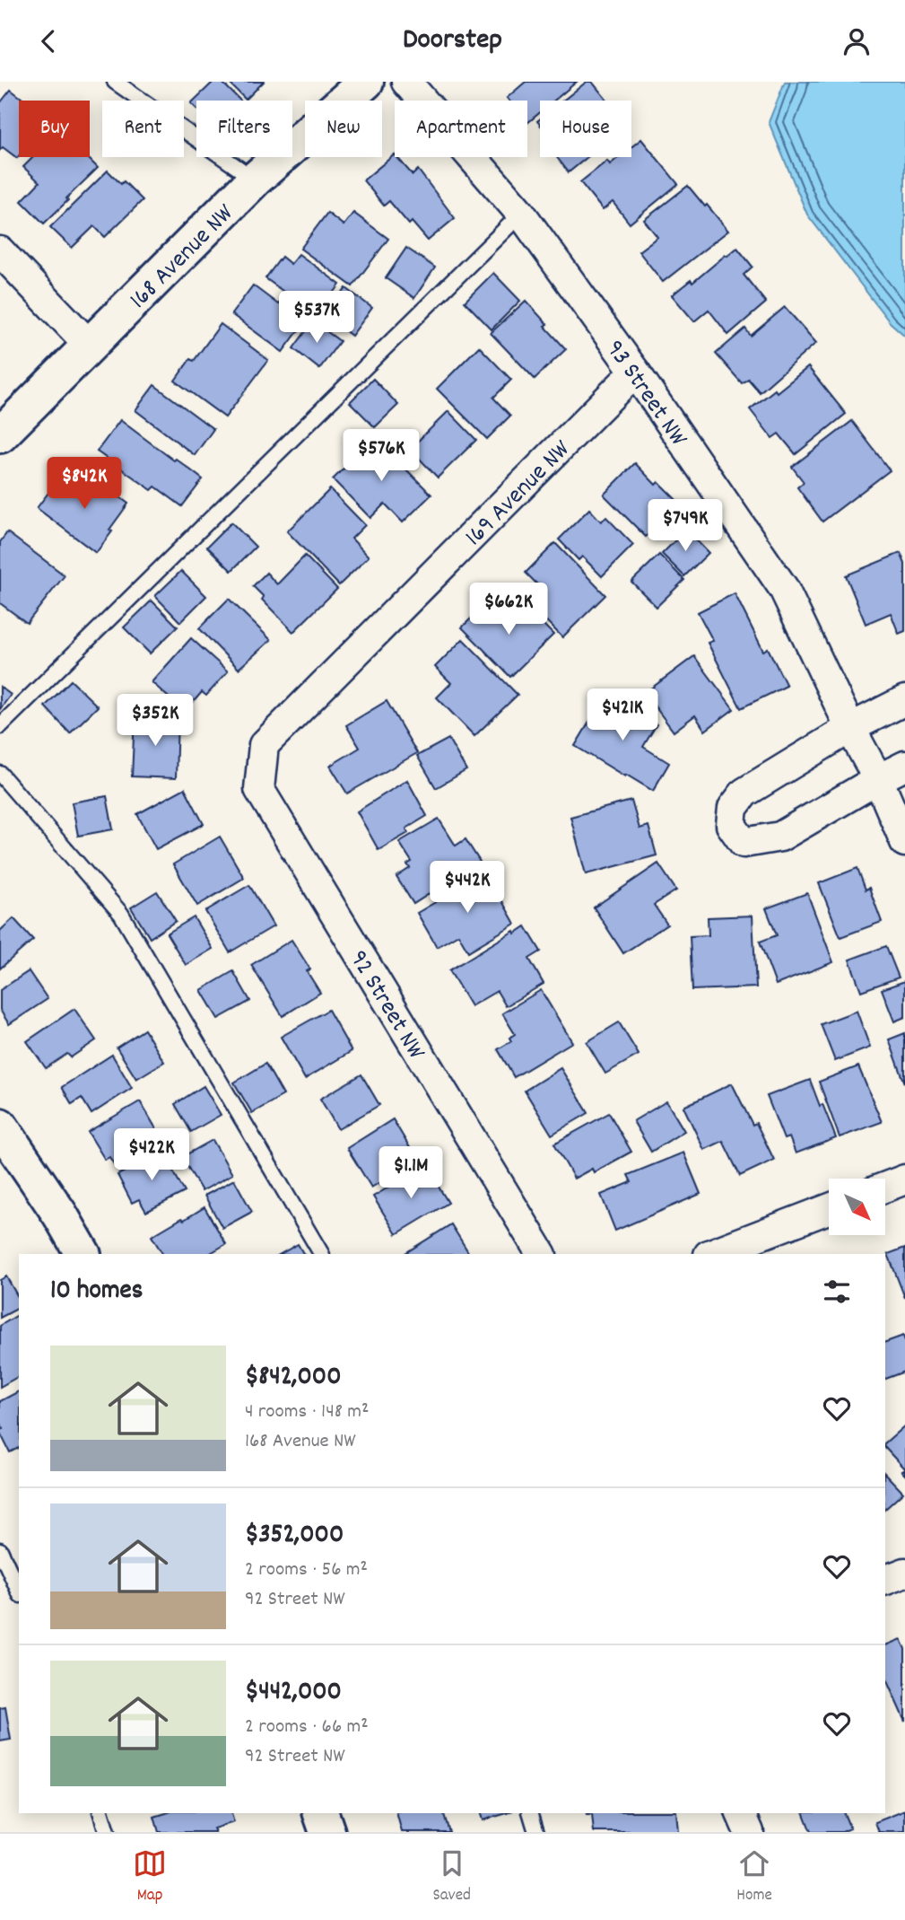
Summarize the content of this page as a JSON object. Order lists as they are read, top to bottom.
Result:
{
  "streets": {
    "street": [
      "168 Avenue NW",
      "93 Street NW",
      "169 Avenue NW",
      "92 Street NW"
    ]
  },
  "crossings": [
    ["93 Street NW", "169 Avenue NW"],
    ["169 Avenue NW", "92 Street NW"]
  ],
  "north": "bottom right",
  "page": {
    "header": "Doorstep",
    "chip": [
      "Buy",
      "Rent",
      "Filters",
      "New",
      "Apartment",
      "House"
    ],
    "price": [
      "$537K",
      "$576K",
      "$842K",
      "$749K",
      "$662K",
      "$421K",
      "$352K",
      "$442K",
      "$422K",
      "$1.1M"
    ],
    "heading": "10 homes",
    "list": [
      {
        "name": "$842,000",
        "note": "4 rooms · 148 m² · 168 Avenue NW"
      },
      {
        "name": "$352,000",
        "note": "2 rooms · 56 m² · 92 Street NW"
      },
      {
        "name": "$442,000",
        "note": "2 rooms · 66 m² · 92 Street NW"
      }
    ],
    "tabs": ["Map", "Saved", "Home"]
  }
}
